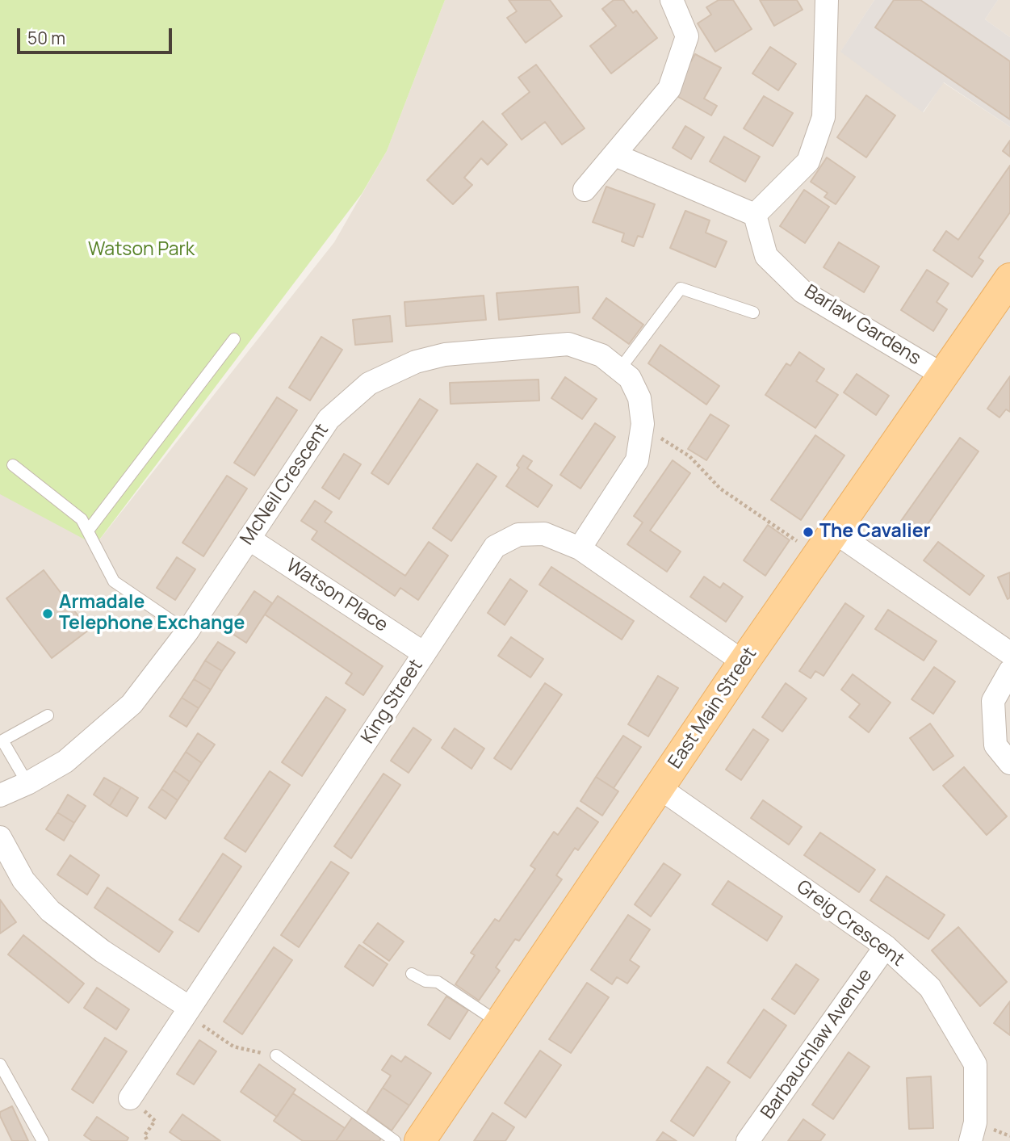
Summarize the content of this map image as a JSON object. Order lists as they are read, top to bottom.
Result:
{
  "streets": {
    "main road": ["East Main Street"],
    "street": [
      "Barlaw Gardens",
      "McNeil Crescent",
      "Watson Place",
      "King Street",
      "Greig Crescent",
      "Barbauchlaw Avenue"
    ]
  },
  "crossings": [
    ["Barlaw Gardens", "East Main Street"],
    ["McNeil Crescent", "Watson Place"],
    ["McNeil Crescent", "King Street"],
    ["Watson Place", "King Street"],
    ["King Street", "East Main Street"],
    ["East Main Street", "Greig Crescent"],
    ["Greig Crescent", "Barbauchlaw Avenue"]
  ],
  "parks": ["Watson Park"],
  "places": ["The Cavalier", "Armadale Telephone Exchange"],
  "scale_bar": "50 m"
}
